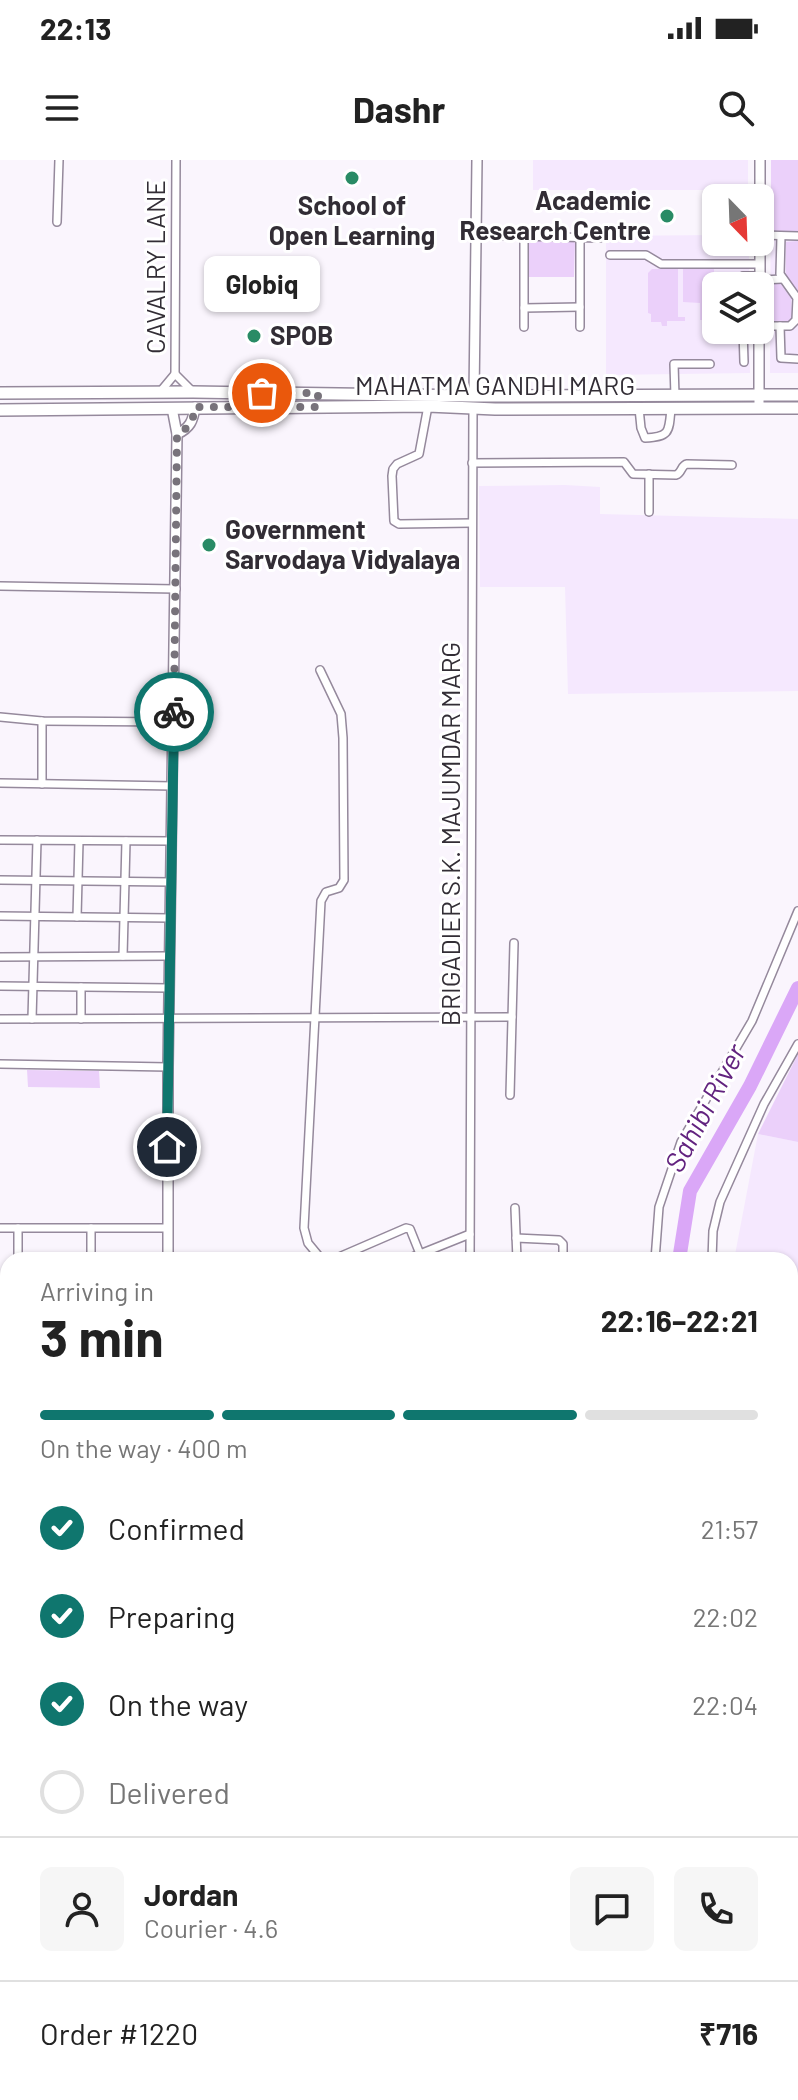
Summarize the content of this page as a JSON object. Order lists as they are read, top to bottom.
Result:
{
  "streets": {
    "main road": ["MAHATMA GANDHI MARG"],
    "street": ["CAVALRY LANE", "BRIGADIER S.K. MAJUMDAR MARG"]
  },
  "crossings": [
    ["CAVALRY LANE", "MAHATMA GANDHI MARG"],
    ["MAHATMA GANDHI MARG", "BRIGADIER S.K. MAJUMDAR MARG"]
  ],
  "water": ["Sahibi River"],
  "places": [
    "School of Open Learning",
    "Academic Research Centre",
    "SPOB",
    "Globiq",
    "Government Sarvodaya Vidyalaya"
  ],
  "north": "bottom right",
  "page": {
    "status": "22:13",
    "header": "Dashr",
    "bubble": "Globiq",
    "heading": ["3 min", "Arriving in", "22:16–22:21"],
    "panel": [
      "Jordan",
      "Courier · 4.6",
      "Order #1220",
      "₹716"
    ],
    "bar": "On the way · 400 m",
    "list": [
      ["Confirmed", "21:57"],
      ["Preparing", "22:02"],
      ["On the way", "22:04"],
      "Delivered"
    ]
  }
}
